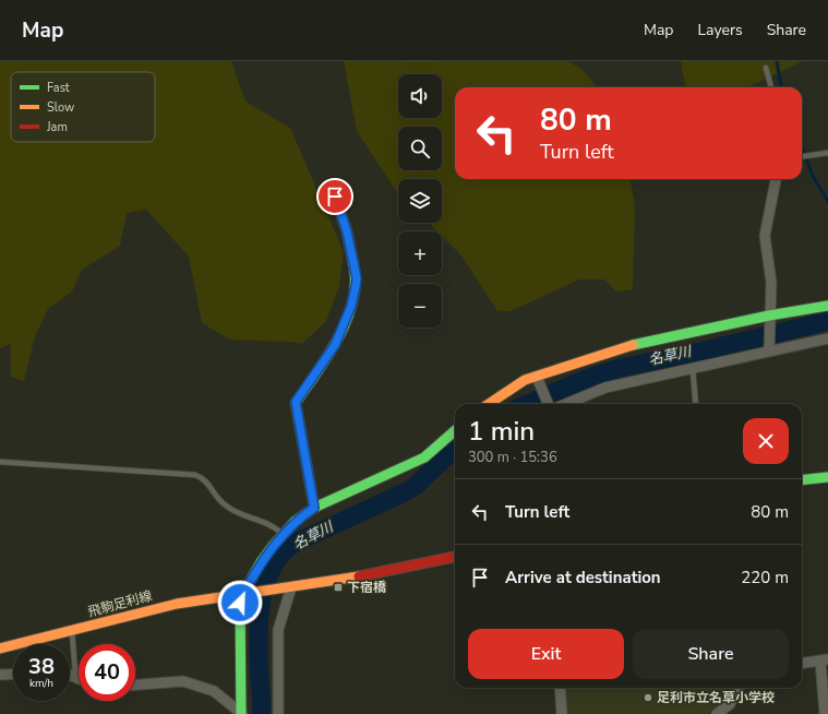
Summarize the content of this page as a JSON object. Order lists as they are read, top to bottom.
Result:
{
  "streets": {
    "street": ["飛駒足利線"]
  },
  "water": ["名草川"],
  "places": {
    "transit": ["下宿橋"],
    "other": ["足利市立名草小学校"]
  },
  "legend": ["Fast", "Slow", "Jam"],
  "page": {
    "header": "Map",
    "nav": ["Map", "Layers", "Share"],
    "map_buttons": ["+", "−"],
    "turn": ["80 m", "Turn left"],
    "heading": ["1 min", "300 m · 15:36"],
    "list": [
      {
        "name": "Turn left",
        "value": "80 m"
      },
      {
        "name": "Arrive at destination",
        "value": "220 m"
      }
    ],
    "buttons": ["Exit", "Share"],
    "speed": "38 km/h",
    "limit": "40"
  }
}
